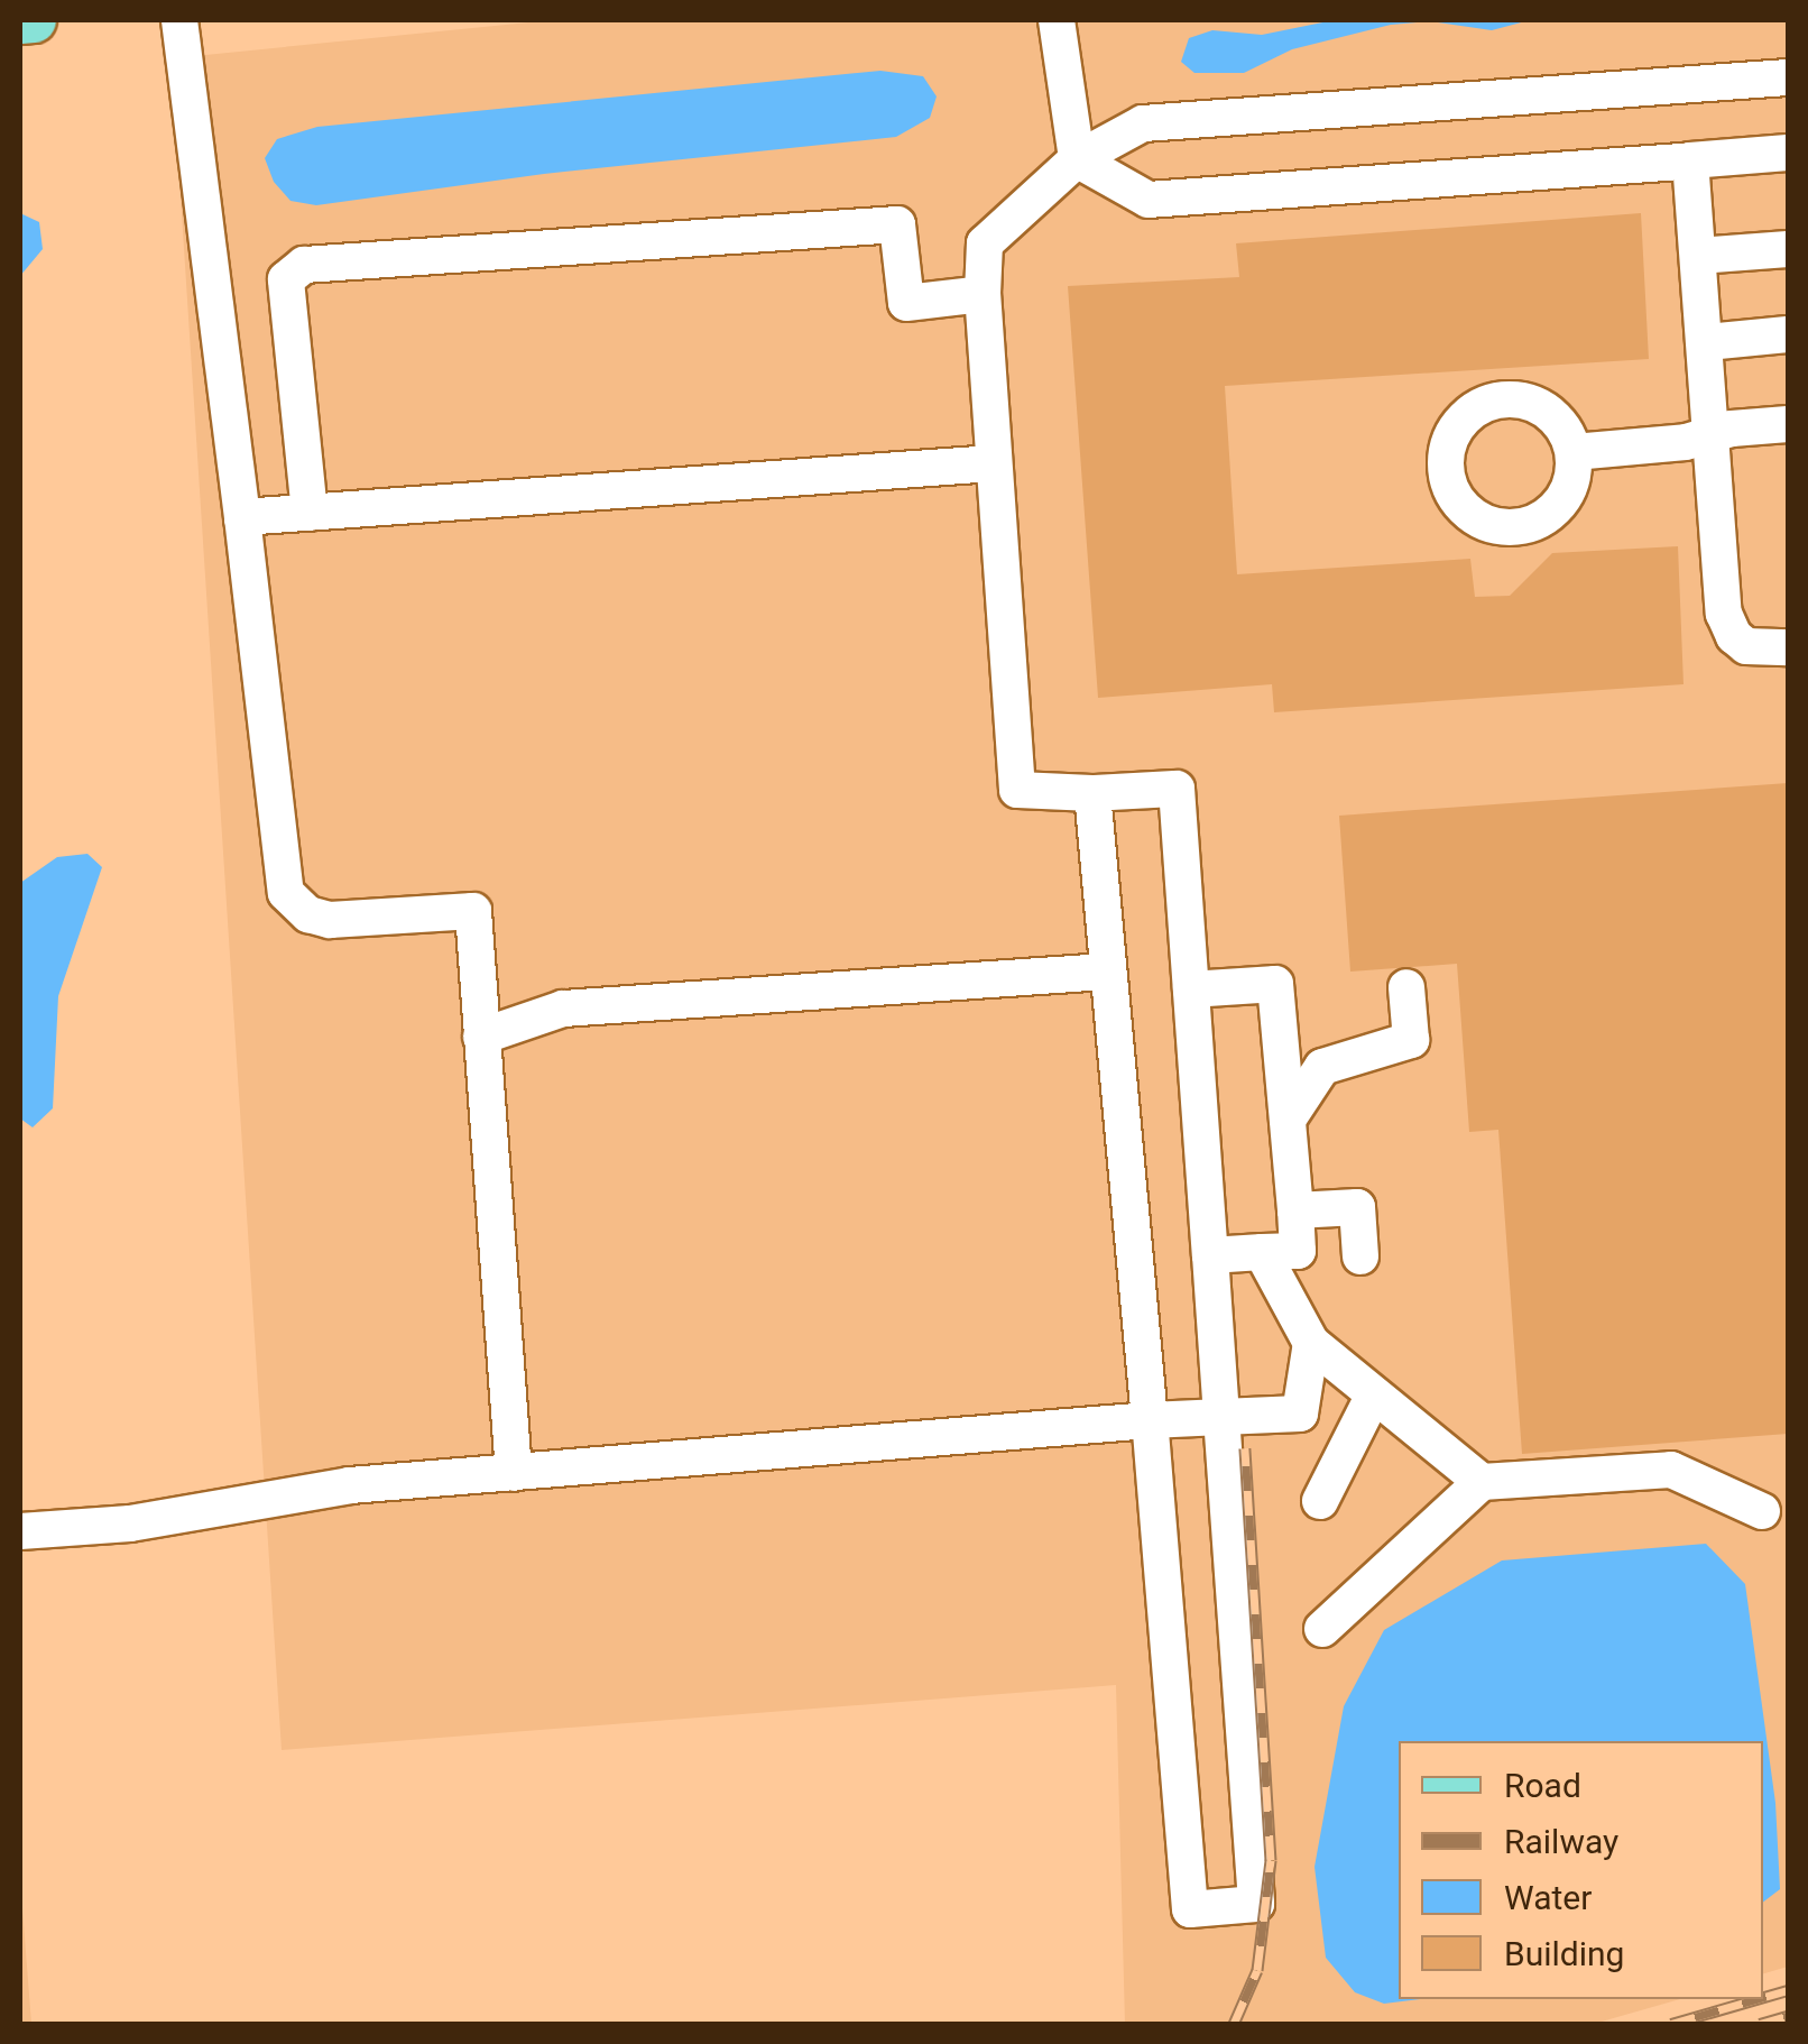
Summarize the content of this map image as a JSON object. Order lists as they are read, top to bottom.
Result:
{
  "legend": [
    "Road",
    "Railway",
    "Water",
    "Building"
  ]
}
